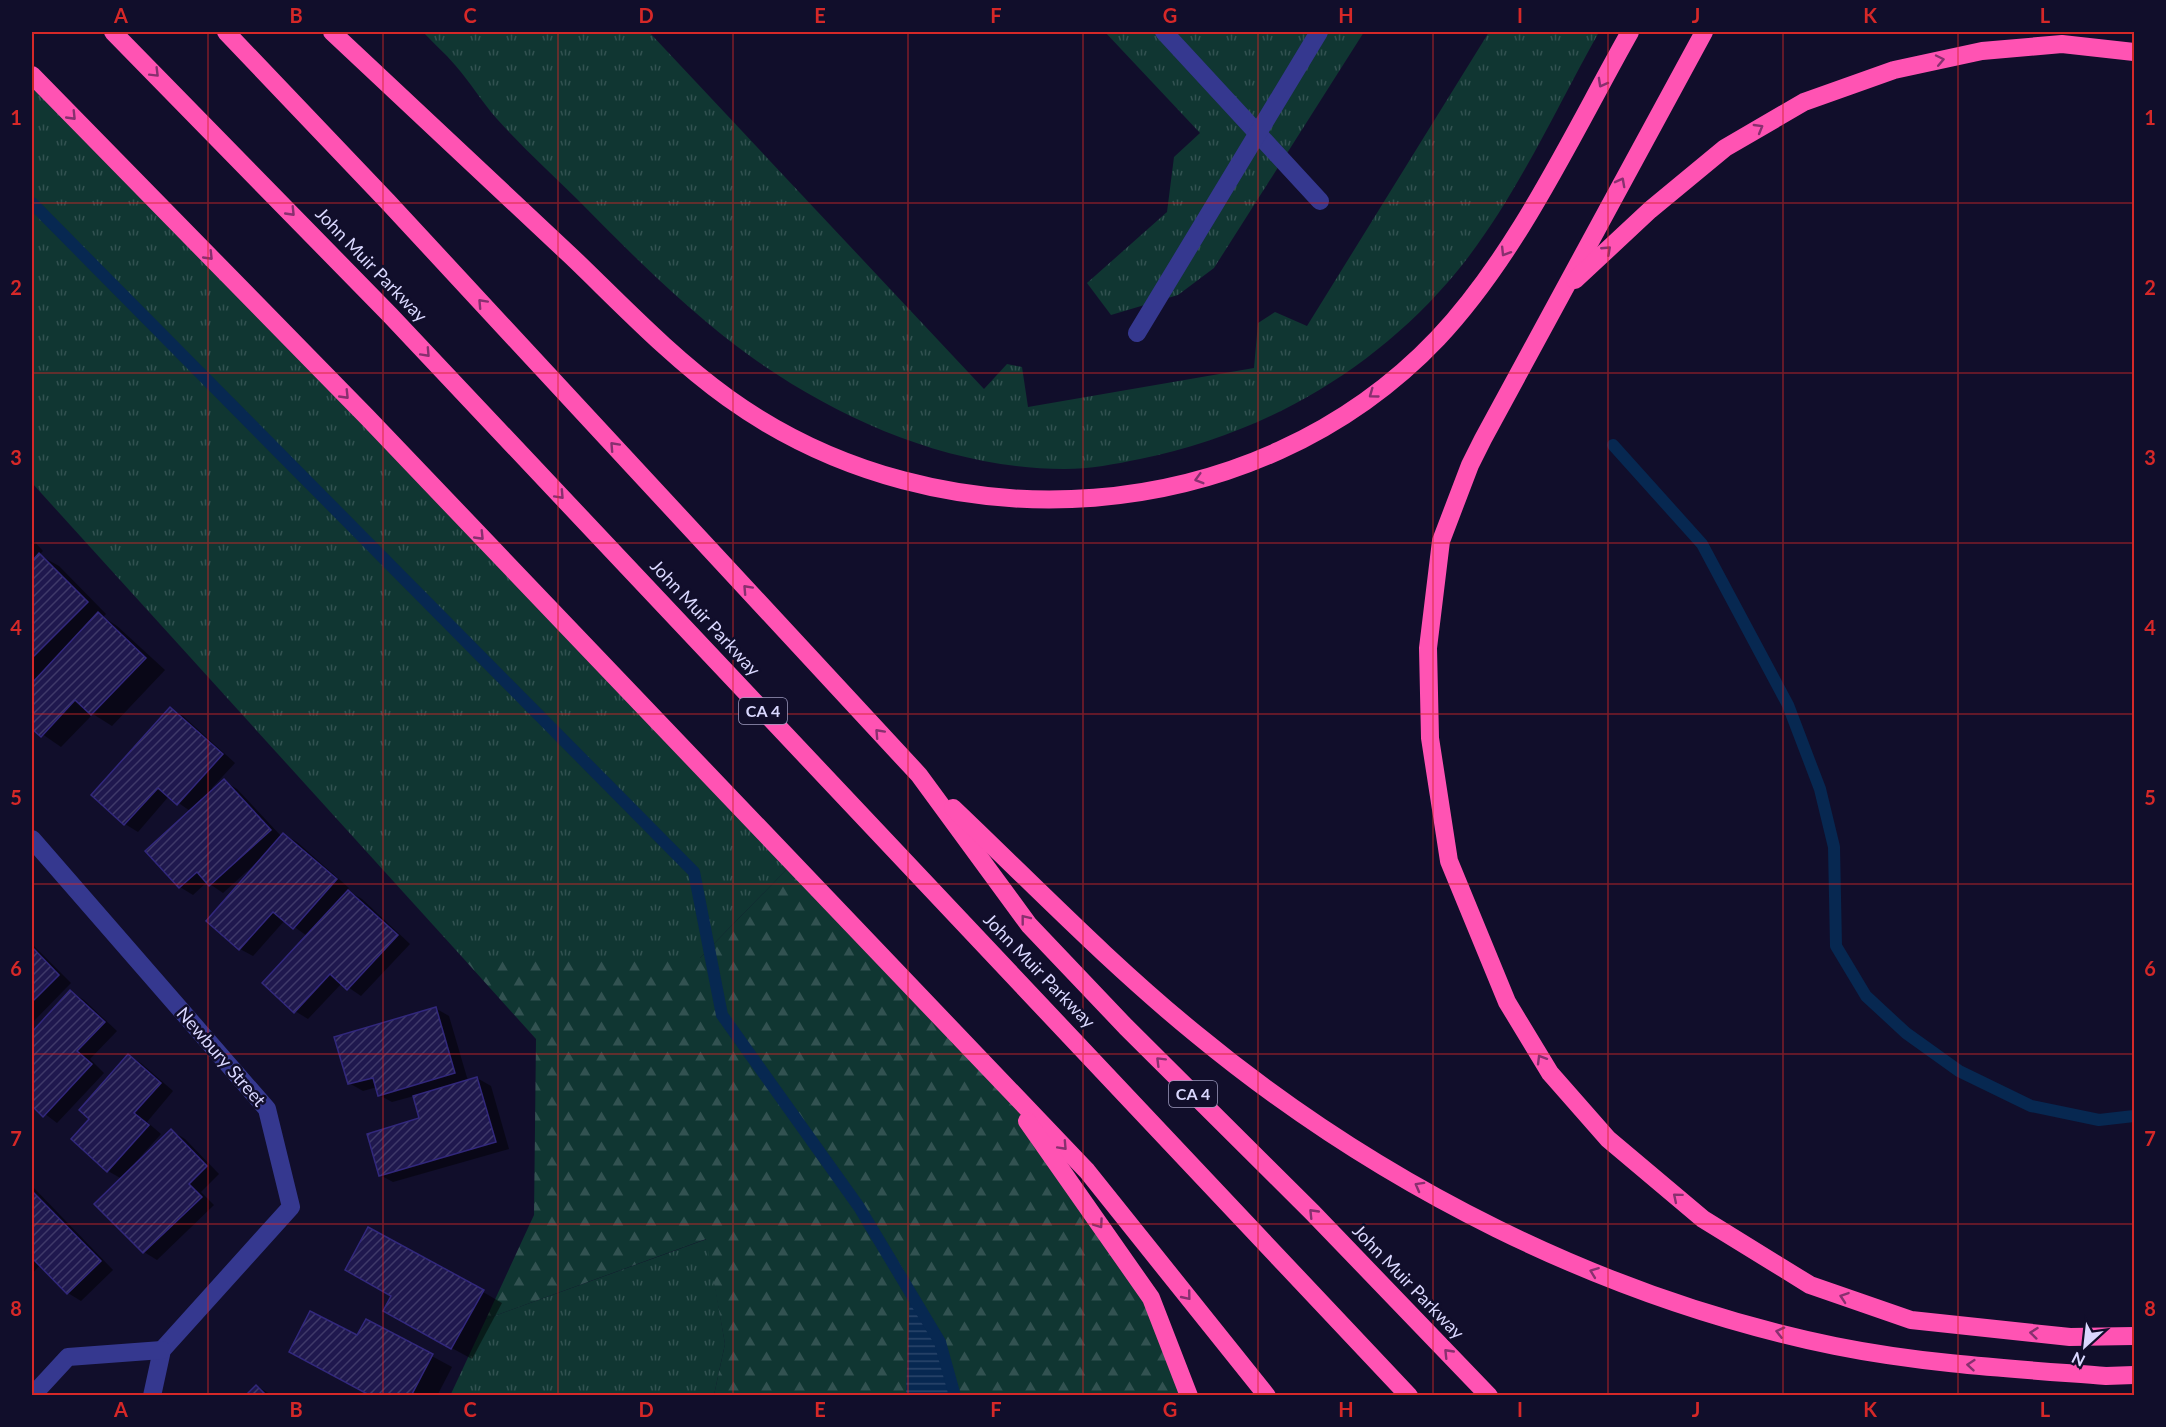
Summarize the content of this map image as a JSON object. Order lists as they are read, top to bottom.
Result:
{
  "streets": {
    "highway": ["John Muir Parkway", "CA 4"],
    "street": ["Newbury Street"]
  },
  "north": "bottom left",
  "grid": {
    "columns": [
      "A",
      "B",
      "C",
      "D",
      "E",
      "F",
      "G",
      "H",
      "I",
      "J",
      "K",
      "L"
    ],
    "rows": [
      "1",
      "2",
      "3",
      "4",
      "5",
      "6",
      "7",
      "8"
    ]
  }
}
